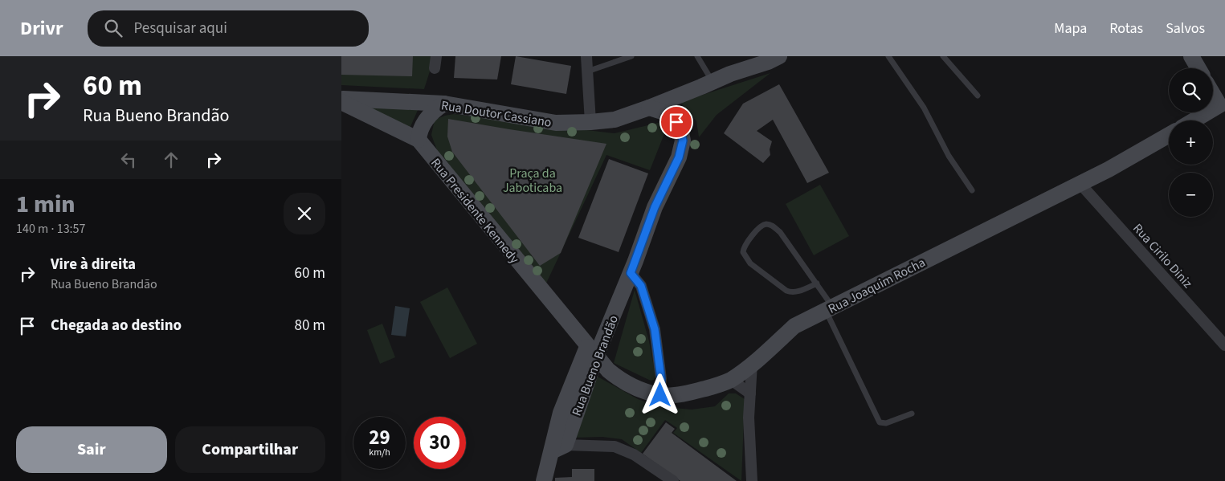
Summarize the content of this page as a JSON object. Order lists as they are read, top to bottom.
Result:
{
  "streets": {
    "main road": [
      "Rua Doutor Cassiano",
      "Rua Presidente Kennedy",
      "Rua Joaquim Rocha",
      "Rua Bueno Brandão"
    ],
    "street": ["Rua Cirilo Diniz"]
  },
  "crossings": [
    ["Rua Doutor Cassiano", "Rua Presidente Kennedy"],
    ["Rua Doutor Cassiano", "Rua Bueno Brandão"],
    ["Rua Presidente Kennedy", "Rua Joaquim Rocha"],
    ["Rua Presidente Kennedy", "Rua Bueno Brandão"],
    ["Rua Cirilo Diniz", "Rua Joaquim Rocha"],
    ["Rua Joaquim Rocha", "Rua Bueno Brandão"]
  ],
  "parks": ["Praça da Jaboticaba"],
  "page": {
    "header": "Drivr",
    "search": "Pesquisar aqui",
    "nav": ["Mapa", "Rotas", "Salvos"],
    "turn": ["60 m", "Rua Bueno Brandão"],
    "map_buttons": ["+", "−"],
    "heading": ["1 min", "140 m · 13:57"],
    "list": [
      {
        "name": "Vire à direita",
        "note": "Rua Bueno Brandão",
        "value": "60 m"
      },
      {
        "name": "Chegada ao destino",
        "value": "80 m"
      }
    ],
    "speed": "29 km/h",
    "limit": "30",
    "buttons": ["Sair", "Compartilhar"]
  }
}
